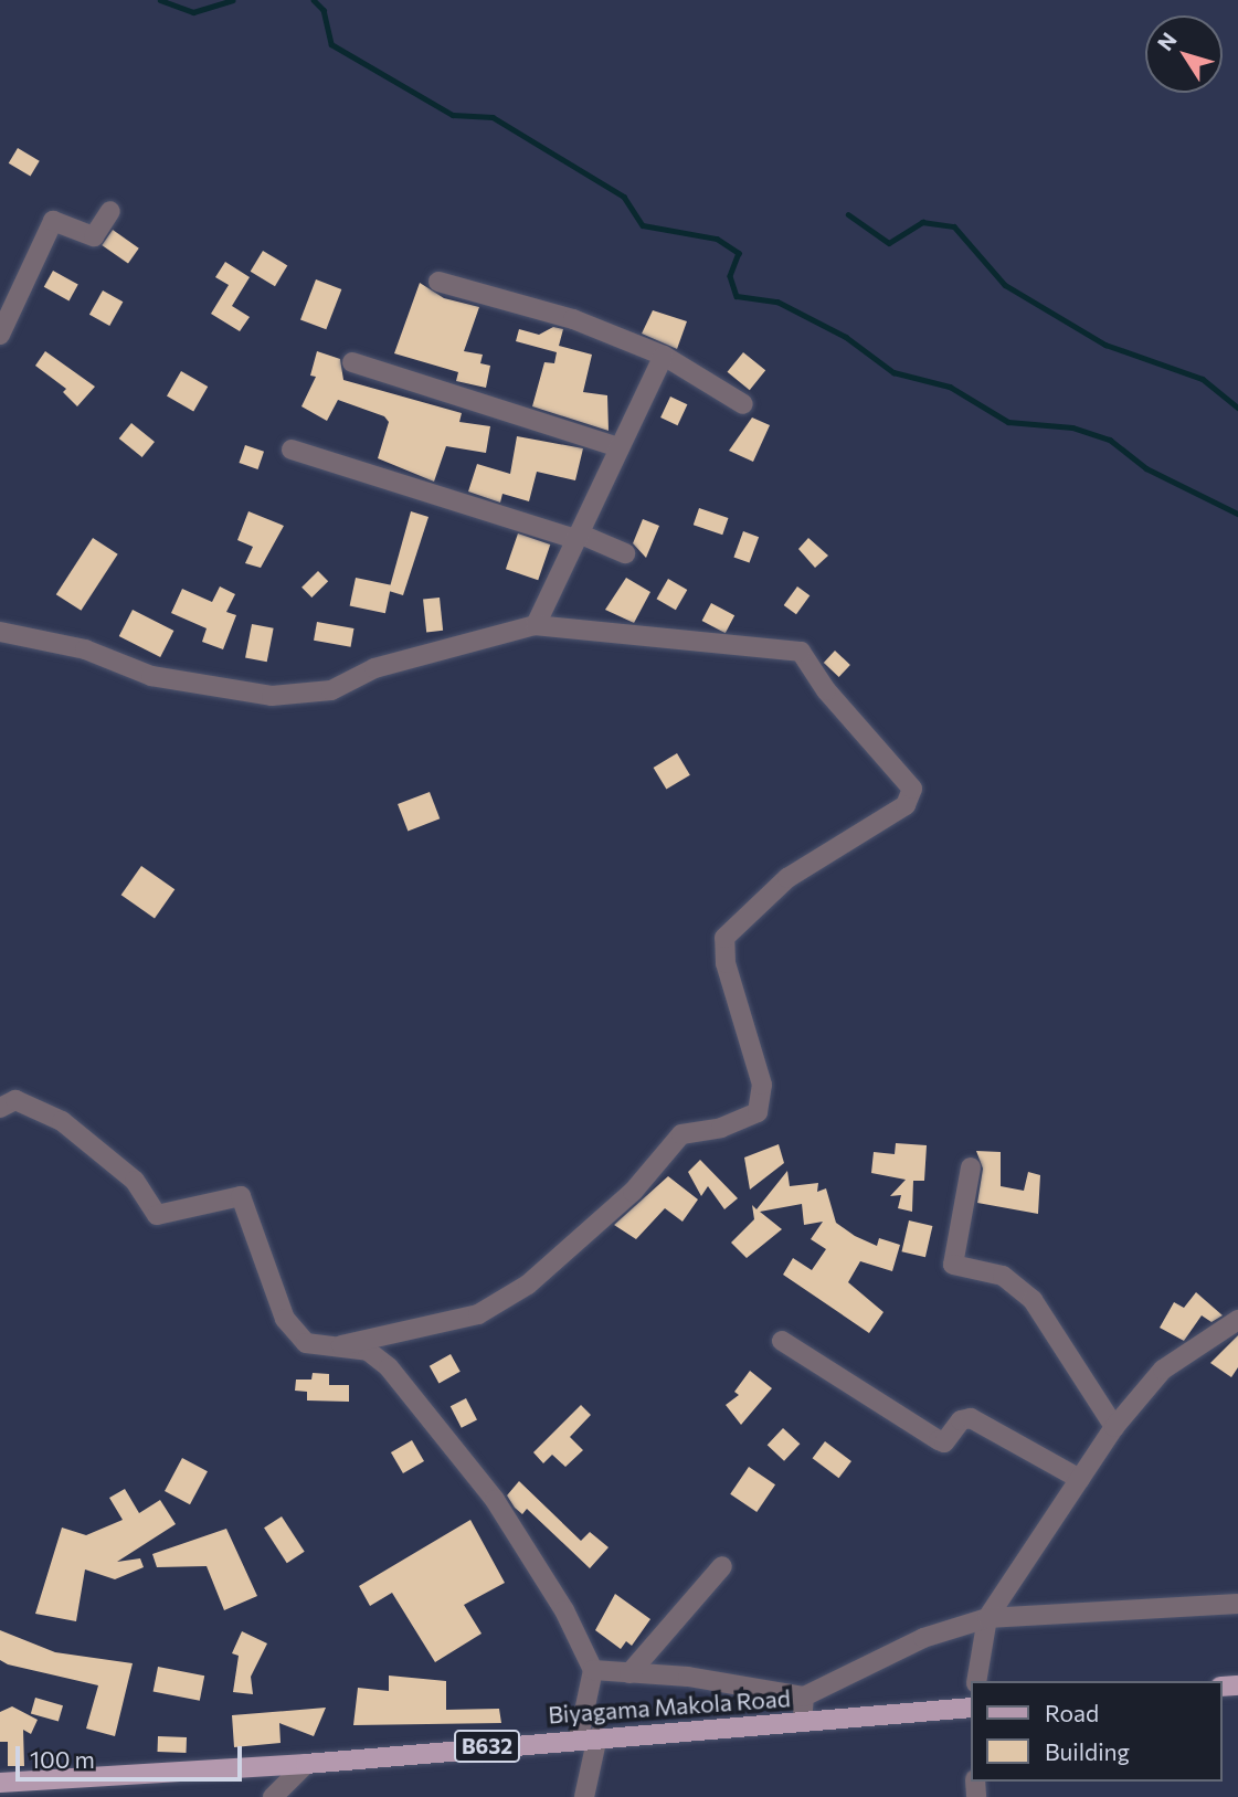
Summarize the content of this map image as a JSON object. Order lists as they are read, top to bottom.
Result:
{
  "streets": {
    "main road": ["Biyagama Makola Road", "B632"]
  },
  "legend": ["Road", "Building"],
  "scale_bar": "100 m",
  "north": "top left"
}
